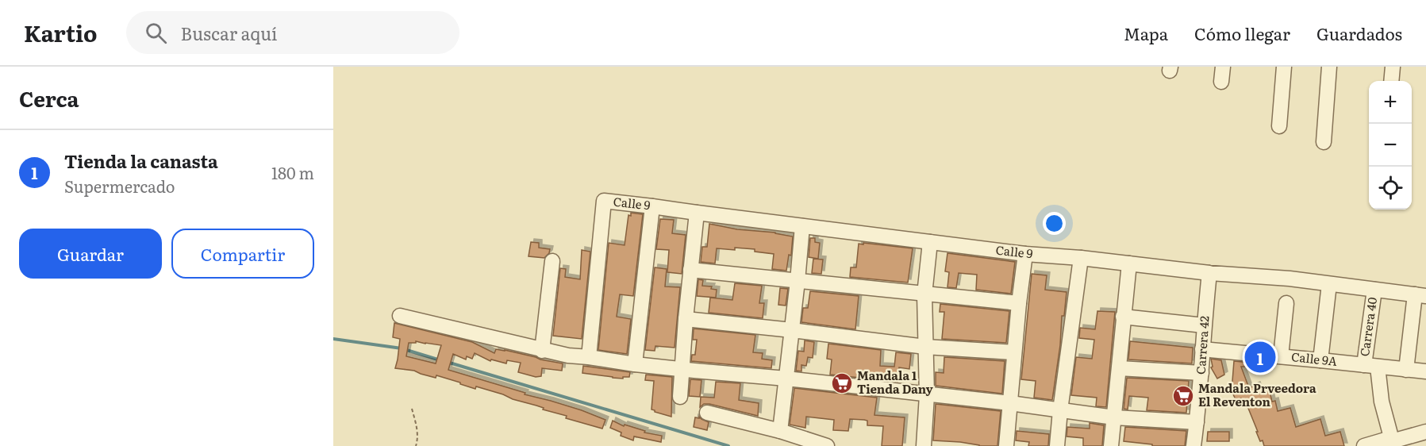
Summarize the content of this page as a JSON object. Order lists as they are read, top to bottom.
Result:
{
  "streets": {
    "street": [
      "Calle 9",
      "Carrera 40",
      "Carrera 42",
      "Calle 9A"
    ]
  },
  "crossings": [
    ["Calle 9", "Carrera 40"],
    ["Calle 9", "Carrera 42"],
    ["Carrera 40", "Calle 9A"],
    ["Carrera 42", "Calle 9A"]
  ],
  "places": {
    "supermarket": ["Mandala 1 Tienda Dany", "Mandala Prveedora El Reventon"]
  },
  "page": {
    "header": "Kartio",
    "search": "Buscar aquí",
    "nav": ["Mapa", "Cómo llegar", "Guardados"],
    "heading": "Cerca",
    "map_buttons": ["+", "−"],
    "list": [
      {
        "mark": "1",
        "name": "Tienda la canasta",
        "note": "Supermercado",
        "value": "180 m"
      }
    ],
    "buttons": ["Guardar", "Compartir"],
    "pins": "1"
  }
}
